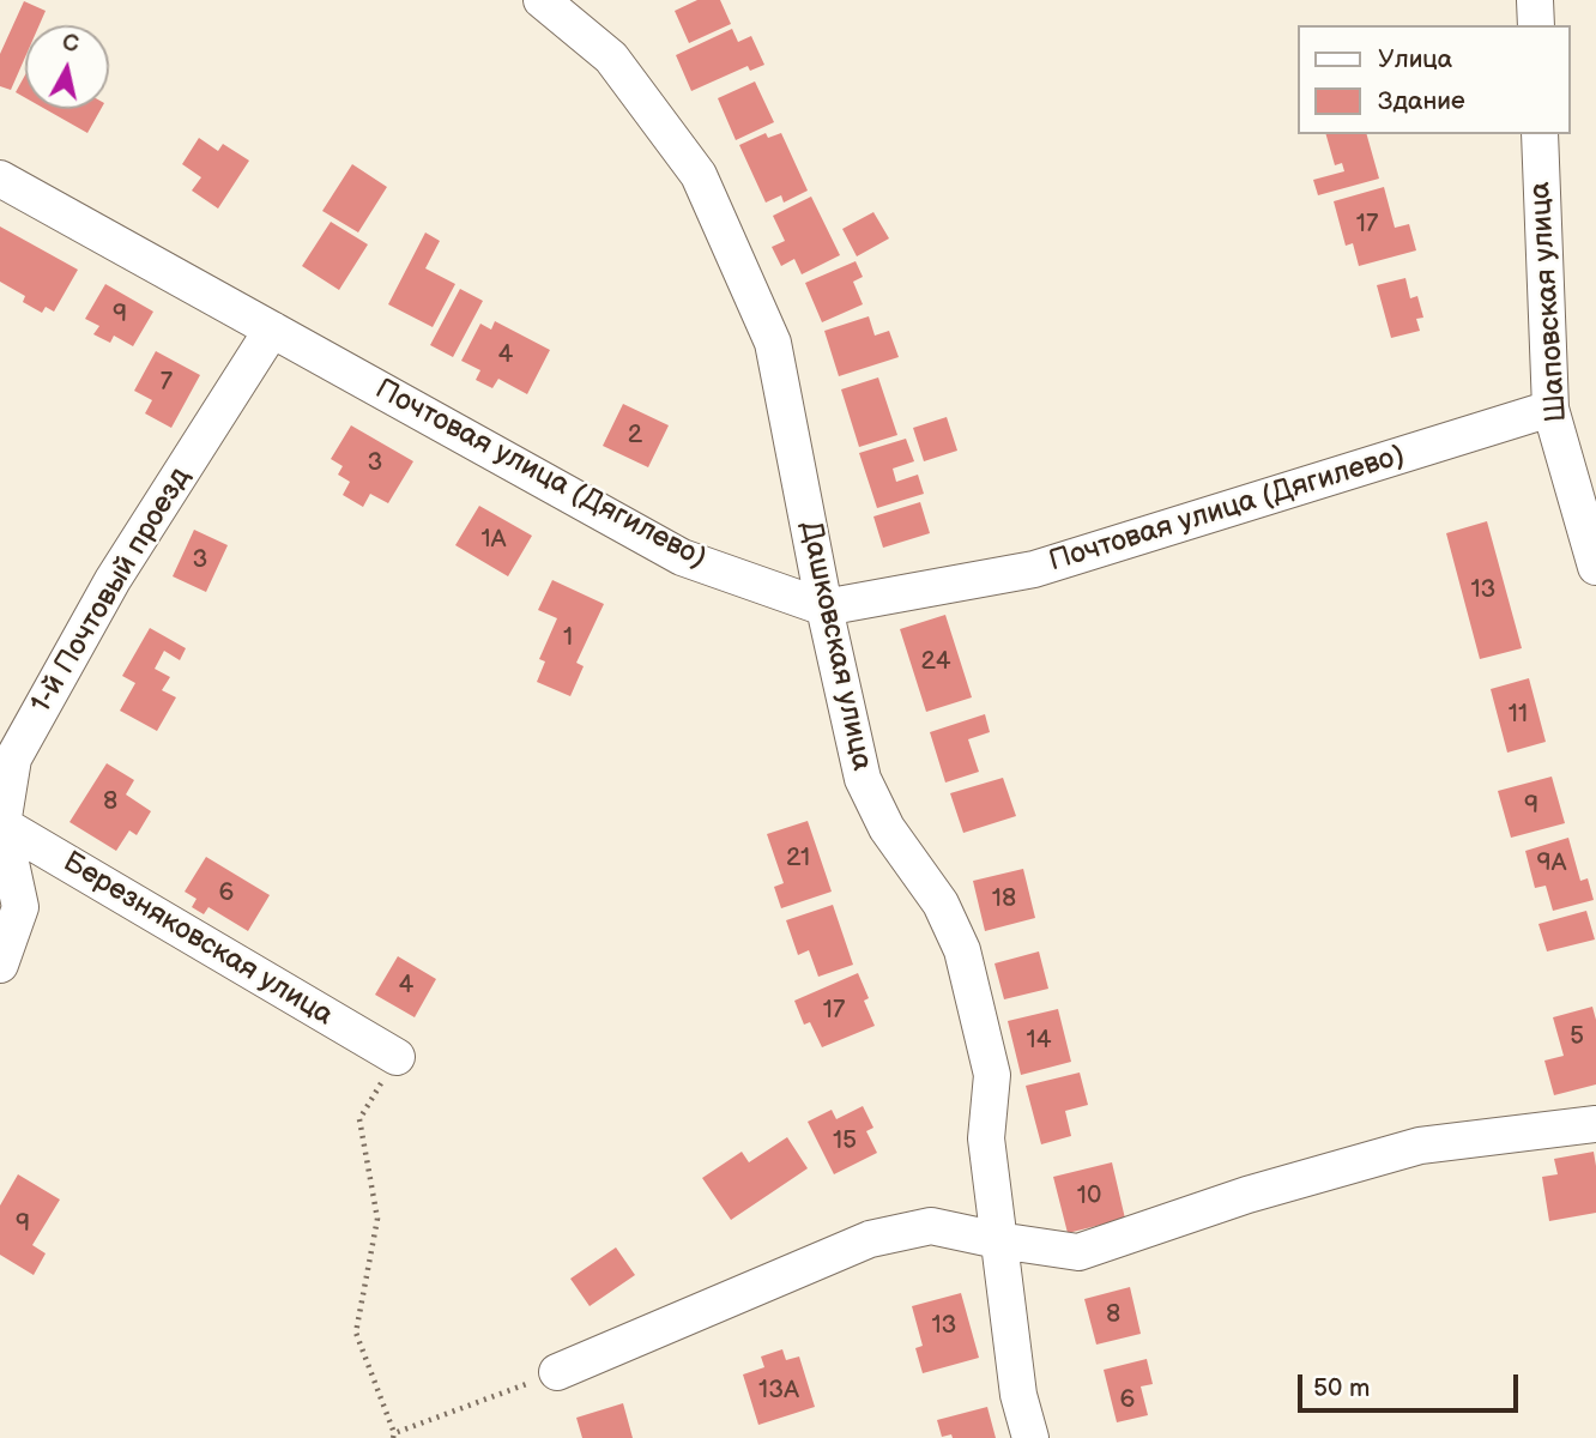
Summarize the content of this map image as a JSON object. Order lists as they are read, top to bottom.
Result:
{
  "streets": {
    "street": [
      "Шаповская улица",
      "Почтовая улица (Дягилево)",
      "1-й Почтовый проезд",
      "Дашковская улица",
      "Березняковская улица"
    ]
  },
  "crossings": [
    ["Шаповская улица", "Почтовая улица (Дягилево)"],
    ["Почтовая улица (Дягилево)", "1-й Почтовый проезд"],
    ["Почтовая улица (Дягилево)", "Дашковская улица"],
    ["1-й Почтовый проезд", "Березняковская улица"]
  ],
  "house_numbers": [
    "17",
    "9",
    "4",
    "7",
    "2",
    "3",
    "1А",
    "3",
    "13",
    "1",
    "24",
    "11",
    "8",
    "9",
    "21",
    "9А",
    "6",
    "18",
    "4",
    "17",
    "5",
    "14",
    "15",
    "10",
    "9",
    "8",
    "13",
    "13А",
    "6"
  ],
  "legend": ["Улица", "Здание"],
  "scale_bar": "50 m",
  "north": "top"
}
